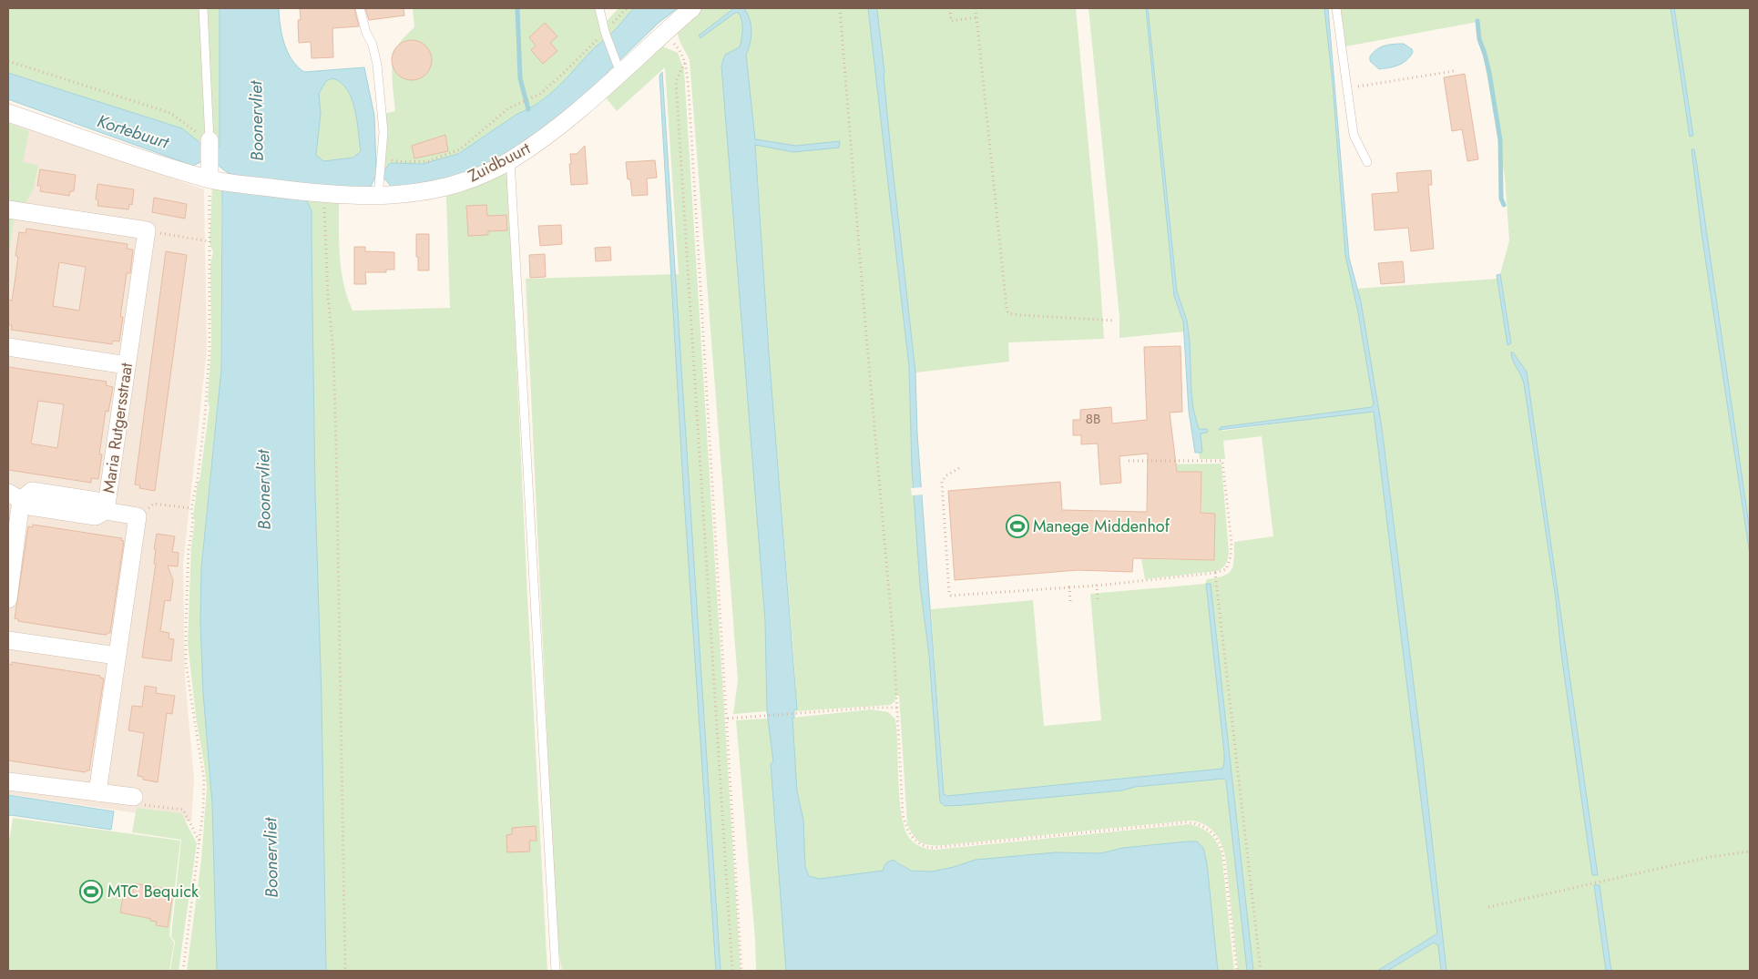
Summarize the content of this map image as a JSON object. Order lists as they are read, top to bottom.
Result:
{
  "streets": {
    "street": ["Zuidbuurt", "Maria Rutgersstraat"]
  },
  "water": ["Boonervliet", "Kortebuurt"],
  "places": {
    "sports": ["Manege Middenhof", "MTC Bequick"]
  },
  "house_numbers": ["8B"]
}
